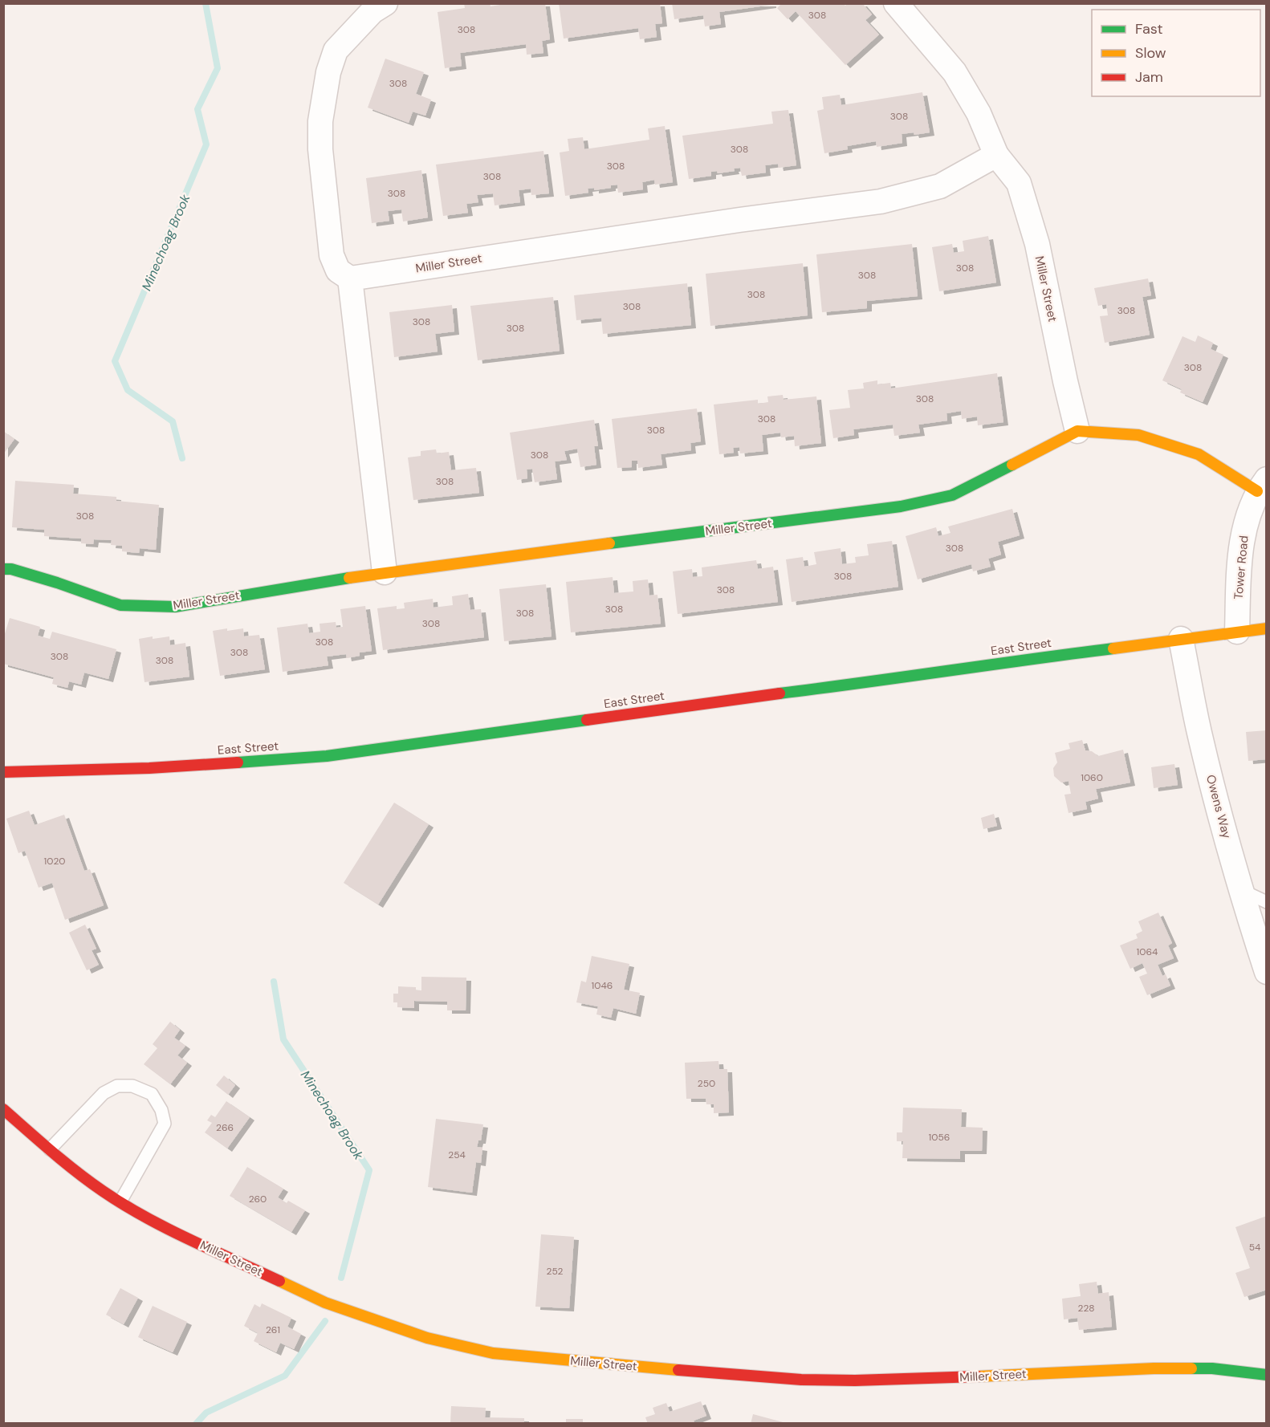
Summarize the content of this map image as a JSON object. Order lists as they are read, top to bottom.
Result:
{
  "streets": {
    "street": [
      "Miller Street",
      "Tower Road",
      "East Street",
      "Owens Way"
    ]
  },
  "crossings": [
    ["Tower Road", "East Street"],
    ["East Street", "Owens Way"]
  ],
  "water": ["Minechoag Brook"],
  "house_numbers": [
    "308",
    "308",
    "308",
    "308",
    "308",
    "308",
    "308",
    "308",
    "308",
    "308",
    "308",
    "308",
    "308",
    "308",
    "308",
    "308",
    "308",
    "308",
    "308",
    "308",
    "308",
    "308",
    "308",
    "308",
    "308",
    "308",
    "308",
    "308",
    "308",
    "308",
    "308",
    "308",
    "1060",
    "1020",
    "1064",
    "1046",
    "250",
    "266",
    "1056",
    "254",
    "260",
    "54",
    "252",
    "228",
    "261"
  ],
  "legend": ["Fast", "Slow", "Jam"]
}
